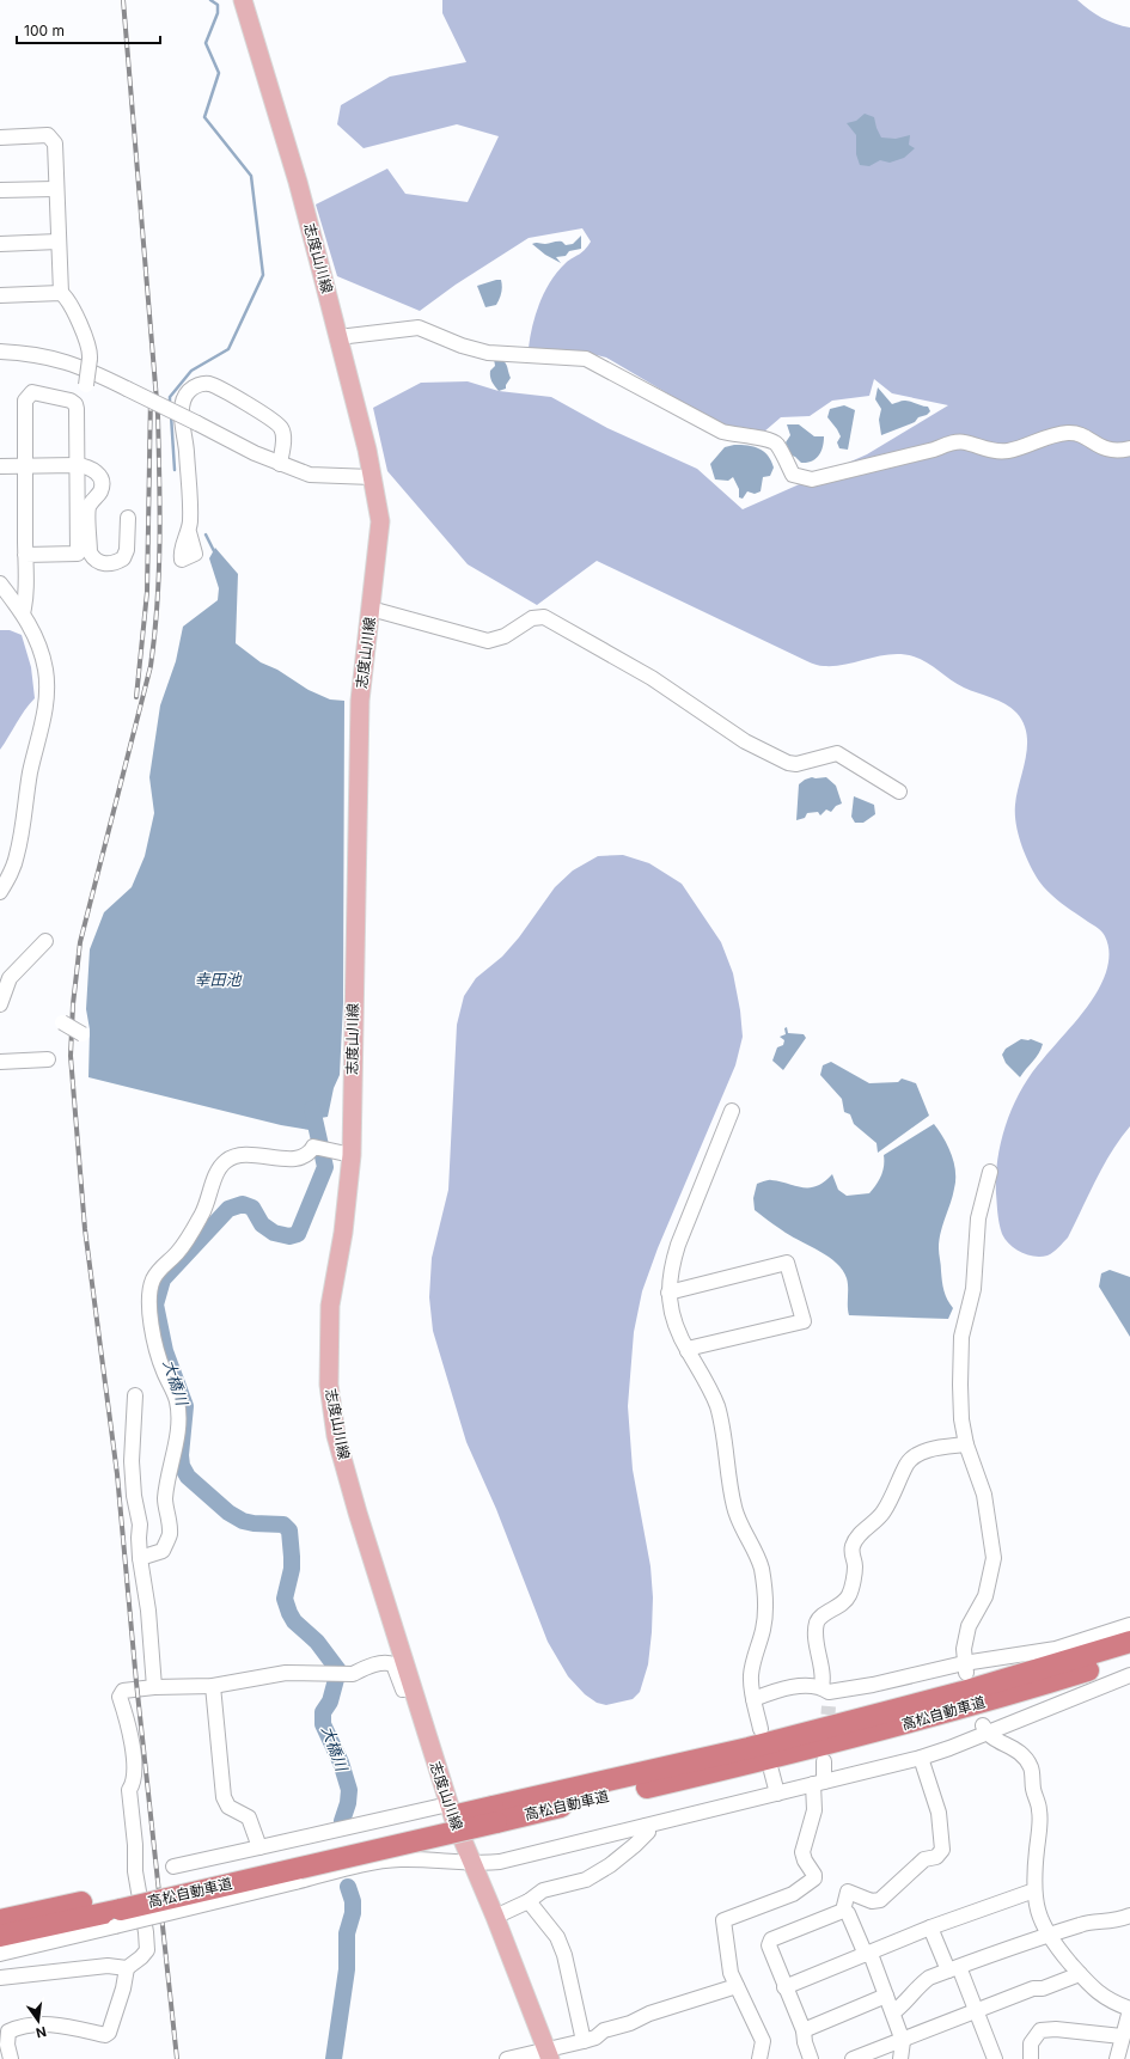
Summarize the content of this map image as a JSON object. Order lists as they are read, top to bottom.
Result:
{
  "streets": {
    "highway": ["高松自動車道"],
    "main road": ["志度山川線"]
  },
  "water": ["幸田池", "大橋川"],
  "scale_bar": "100 m",
  "north": "bottom"
}
